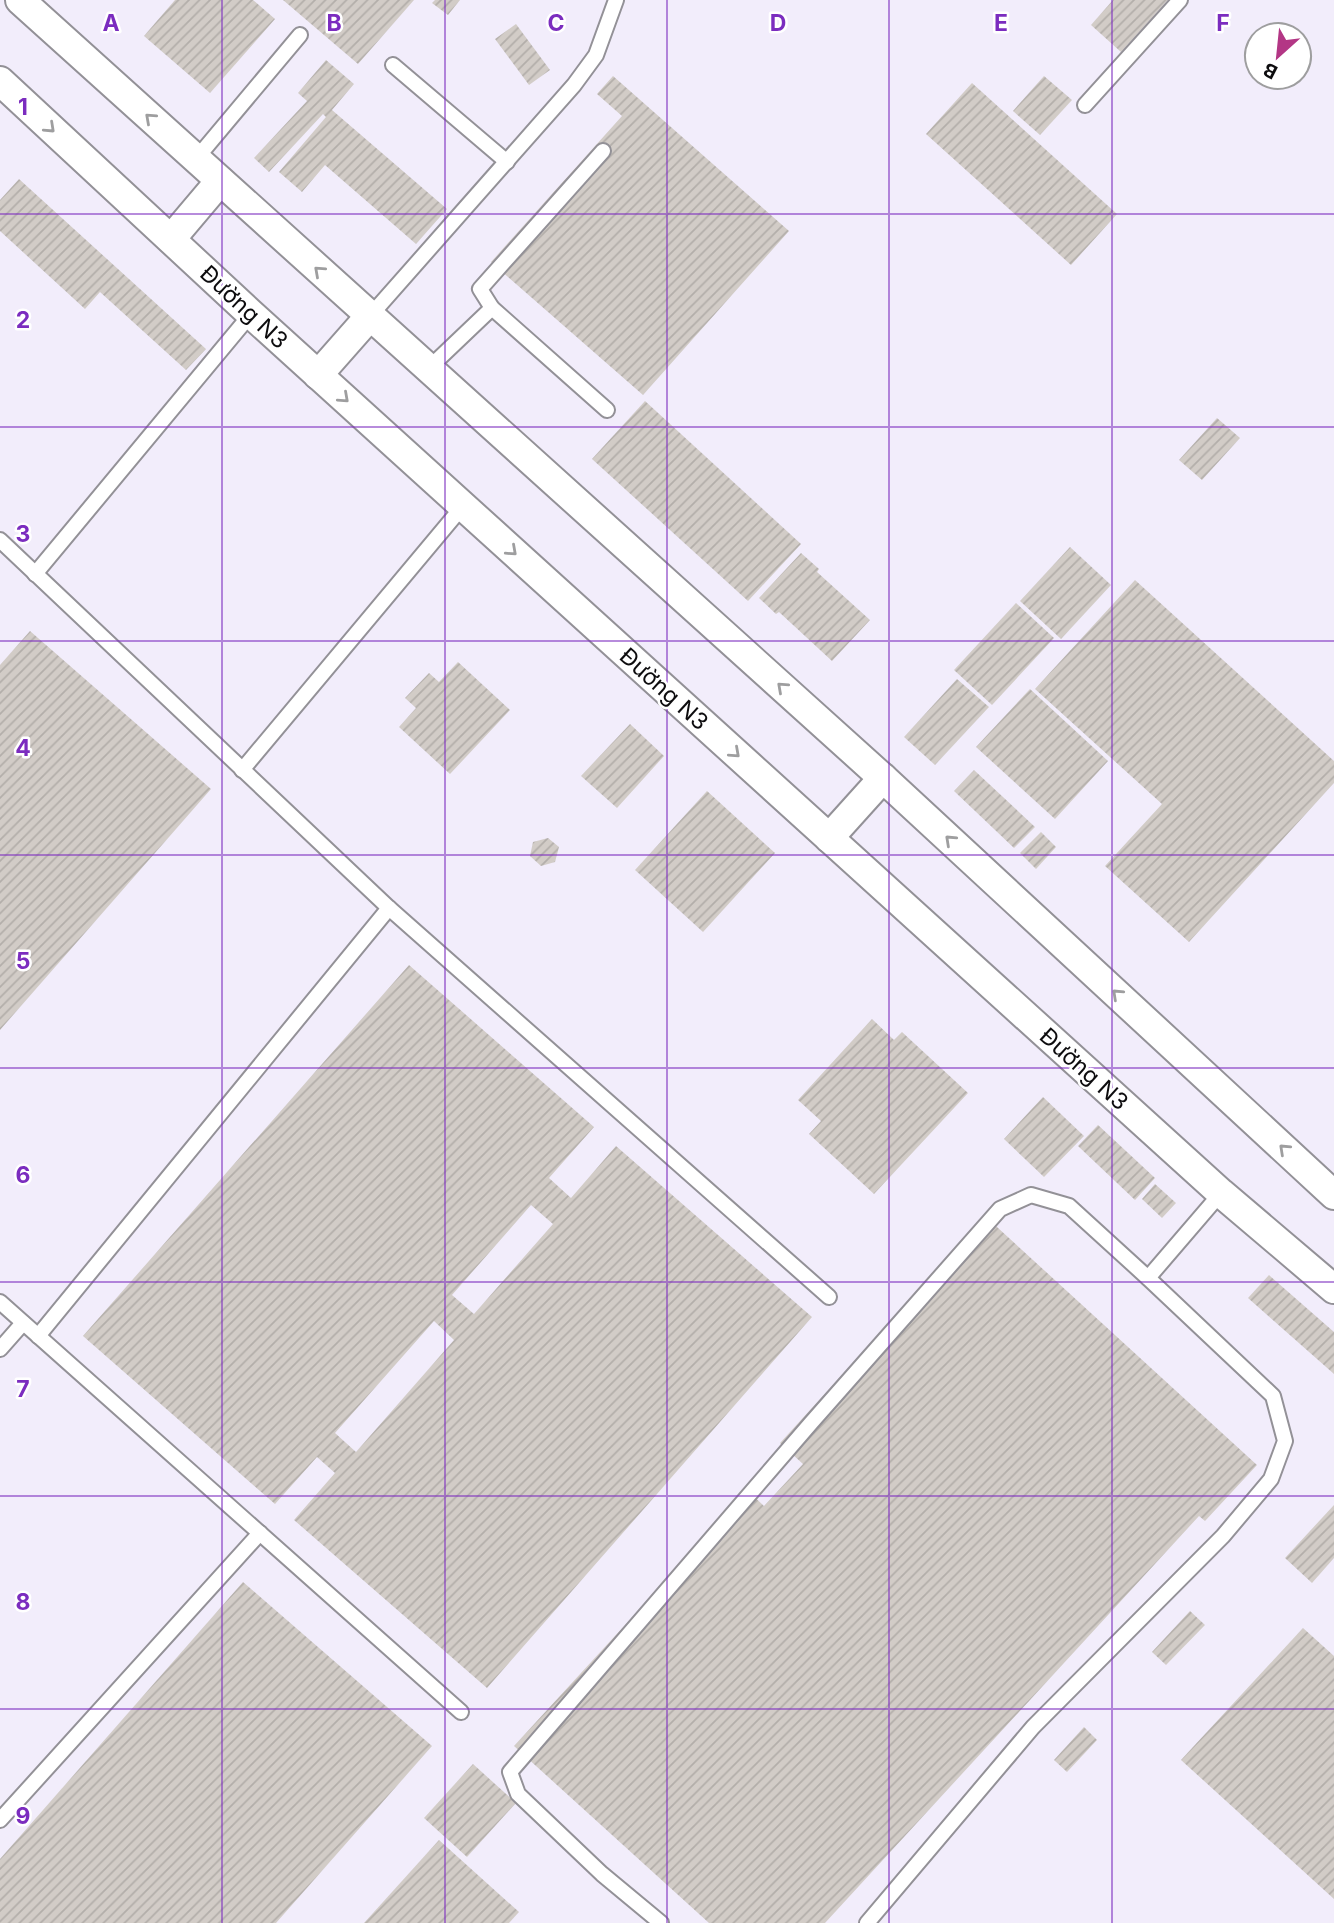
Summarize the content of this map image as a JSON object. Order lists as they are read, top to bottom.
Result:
{
  "streets": {
    "street": ["Đường N3"]
  },
  "north": "bottom left",
  "grid": {
    "columns": [
      "A",
      "B",
      "C",
      "D",
      "E",
      "F"
    ],
    "rows": [
      "1",
      "2",
      "3",
      "4",
      "5",
      "6",
      "7",
      "8",
      "9"
    ]
  }
}
